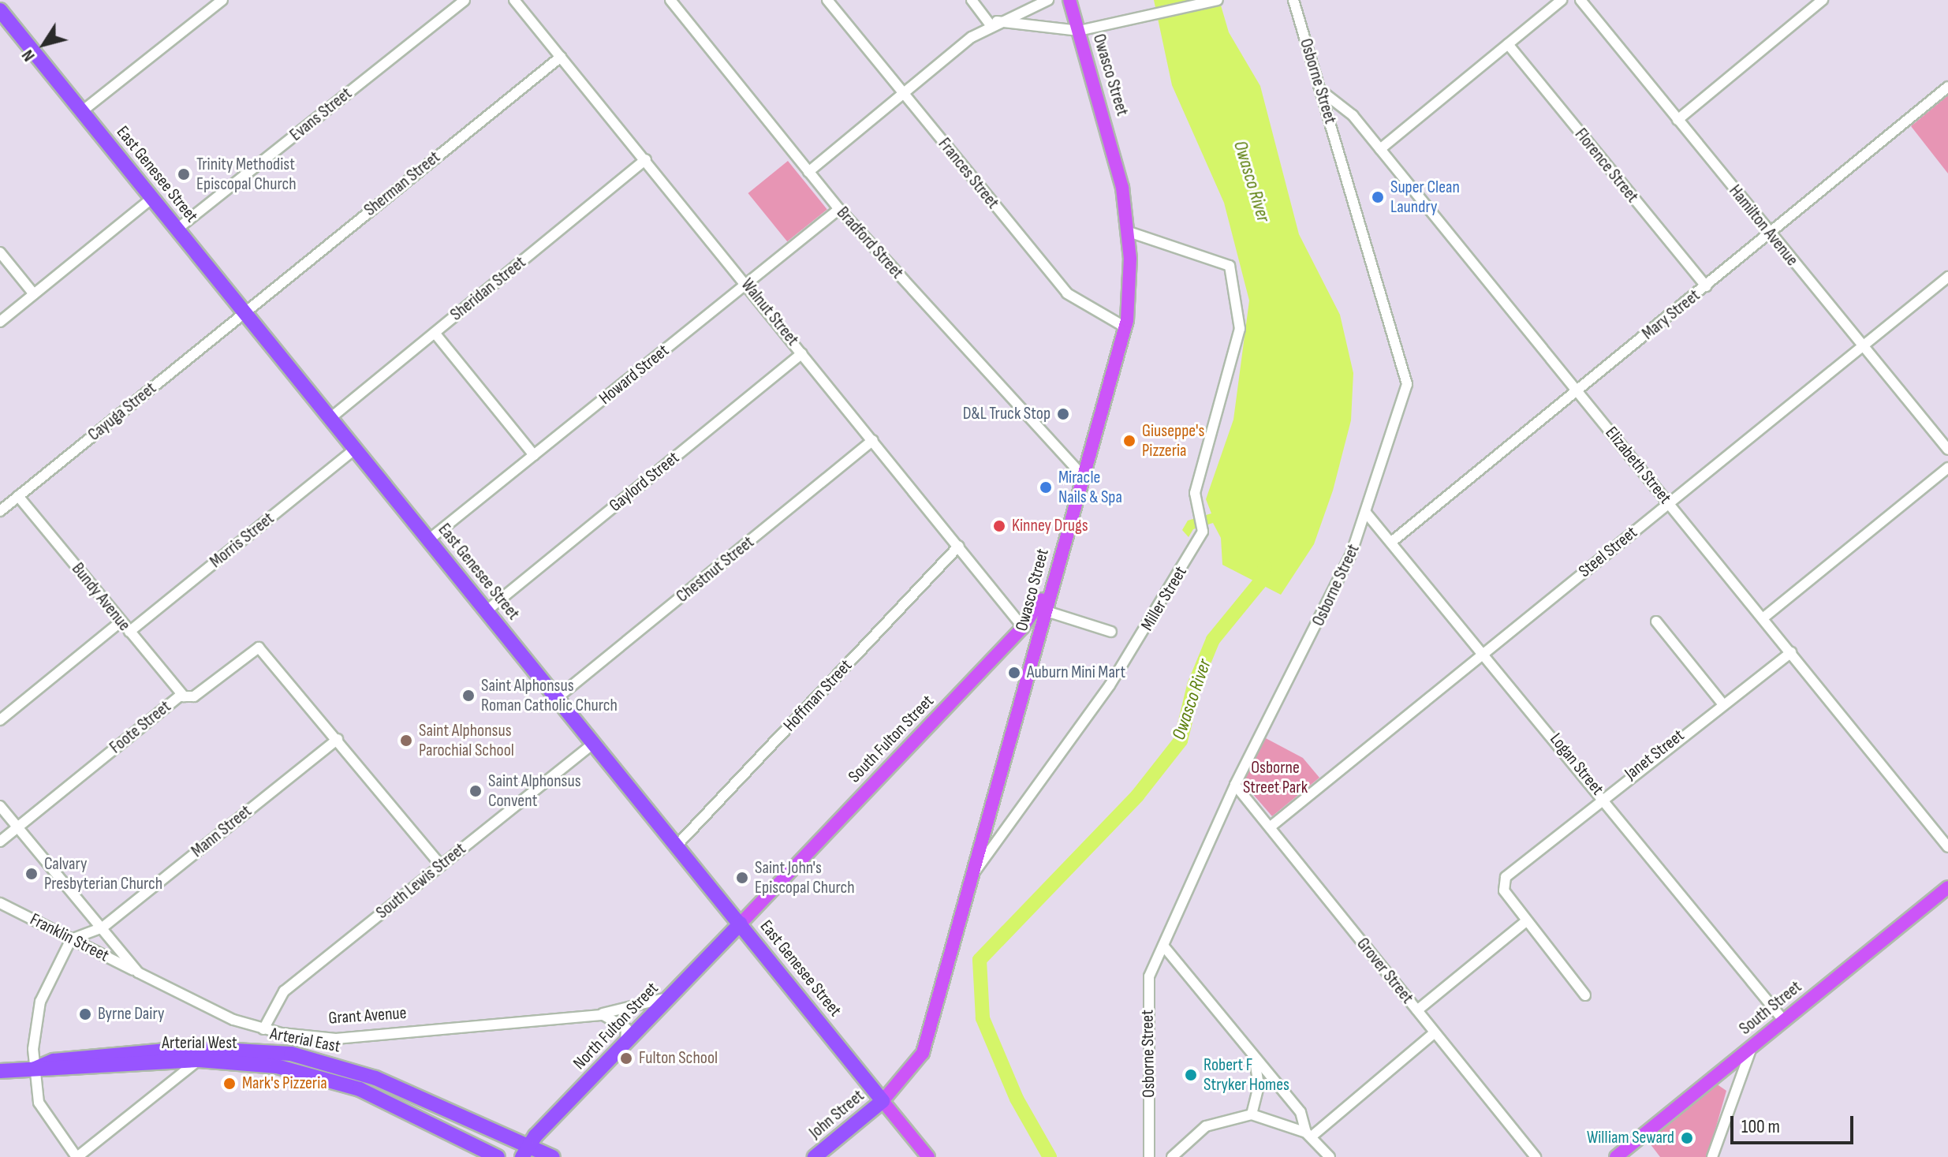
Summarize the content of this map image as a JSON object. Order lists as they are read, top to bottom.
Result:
{
  "streets": {
    "highway": [
      "East Genesee Street",
      "North Fulton Street",
      "Arterial East",
      "Arterial West",
      "John Street"
    ],
    "main road": ["Owasco Street", "South Fulton Street", "South Street"],
    "street": [
      "Osborne Street",
      "Evans Street",
      "Florence Street",
      "Frances Street",
      "Sherman Street",
      "Hamilton Avenue",
      "Bradford Street",
      "Sheridan Street",
      "Walnut Street",
      "Mary Street",
      "Howard Street",
      "Cayuga Street",
      "Elizabeth Street",
      "Gaylord Street",
      "Morris Street",
      "Steel Street",
      "Chestnut Street",
      "Bundy Avenue",
      "Miller Street",
      "Hoffman Street",
      "Foote Street",
      "Janet Street",
      "Logan Street",
      "Mann Street",
      "South Lewis Street",
      "Franklin Street",
      "Grover Street",
      "Grant Avenue"
    ]
  },
  "crossings": [
    ["Owasco Street", "Frances Street"],
    ["Owasco Street", "East Genesee Street"],
    ["Owasco Street", "Bradford Street"],
    ["Owasco Street", "Miller Street"],
    ["Owasco Street", "South Fulton Street"],
    ["Owasco Street", "John Street"],
    ["Osborne Street", "Elizabeth Street"],
    ["Osborne Street", "Logan Street"],
    ["Osborne Street", "Grover Street"],
    ["Evans Street", "East Genesee Street"],
    ["Florence Street", "Mary Street"],
    ["East Genesee Street", "Sherman Street"],
    ["East Genesee Street", "Sheridan Street"],
    ["East Genesee Street", "Howard Street"],
    ["East Genesee Street", "Cayuga Street"],
    ["East Genesee Street", "Gaylord Street"],
    ["East Genesee Street", "Morris Street"],
    ["East Genesee Street", "Chestnut Street"],
    ["East Genesee Street", "Hoffman Street"],
    ["East Genesee Street", "South Fulton Street"],
    ["East Genesee Street", "South Lewis Street"],
    ["East Genesee Street", "North Fulton Street"],
    ["East Genesee Street", "John Street"],
    ["Sherman Street", "Walnut Street"],
    ["Sherman Street", "Cayuga Street"],
    ["Hamilton Avenue", "Mary Street"],
    ["Hamilton Avenue", "Steel Street"],
    ["Bradford Street", "Howard Street"],
    ["Sheridan Street", "Walnut Street"],
    ["Walnut Street", "Howard Street"],
    ["Walnut Street", "Gaylord Street"],
    ["Walnut Street", "Chestnut Street"],
    ["Walnut Street", "Hoffman Street"],
    ["Walnut Street", "South Fulton Street"],
    ["Mary Street", "Elizabeth Street"],
    ["Mary Street", "Logan Street"],
    ["Cayuga Street", "Bundy Avenue"],
    ["Elizabeth Street", "Steel Street"],
    ["Elizabeth Street", "Janet Street"],
    ["Morris Street", "Bundy Avenue"],
    ["Steel Street", "Logan Street"],
    ["Steel Street", "Grover Street"],
    ["Bundy Avenue", "Foote Street"],
    ["Foote Street", "Mann Street"],
    ["Foote Street", "Grant Avenue"],
    ["South Fulton Street", "North Fulton Street"],
    ["Janet Street", "Logan Street"],
    ["Logan Street", "South Street"],
    ["Mann Street", "Franklin Street"],
    ["Mann Street", "Grant Avenue"],
    ["South Lewis Street", "Grant Avenue"],
    ["Franklin Street", "Grant Avenue"],
    ["Grant Avenue", "North Fulton Street"],
    ["North Fulton Street", "Arterial East"],
    ["Arterial East", "Arterial West"]
  ],
  "water": ["Owasco River"],
  "parks": ["Osborne Street Park"],
  "places": [
    "Trinity Methodist Episcopal Church",
    "Super Clean Laundry",
    "D&L Truck Stop",
    "Giuseppe's Pizzeria",
    "Miracle Nails & Spa",
    "Kinney Drugs",
    "Auburn Mini Mart",
    "Saint Alphonsus Roman Catholic Church",
    "Saint Alphonsus Parochial School",
    "Saint Alphonsus Convent",
    "Calvary Presbyterian Church",
    "Saint John's Episcopal Church",
    "Byrne Dairy",
    "Fulton School",
    "Robert F Stryker Homes",
    "Mark's Pizzeria",
    "William Seward"
  ],
  "scale_bar": "100 m",
  "north": "bottom left"
}
